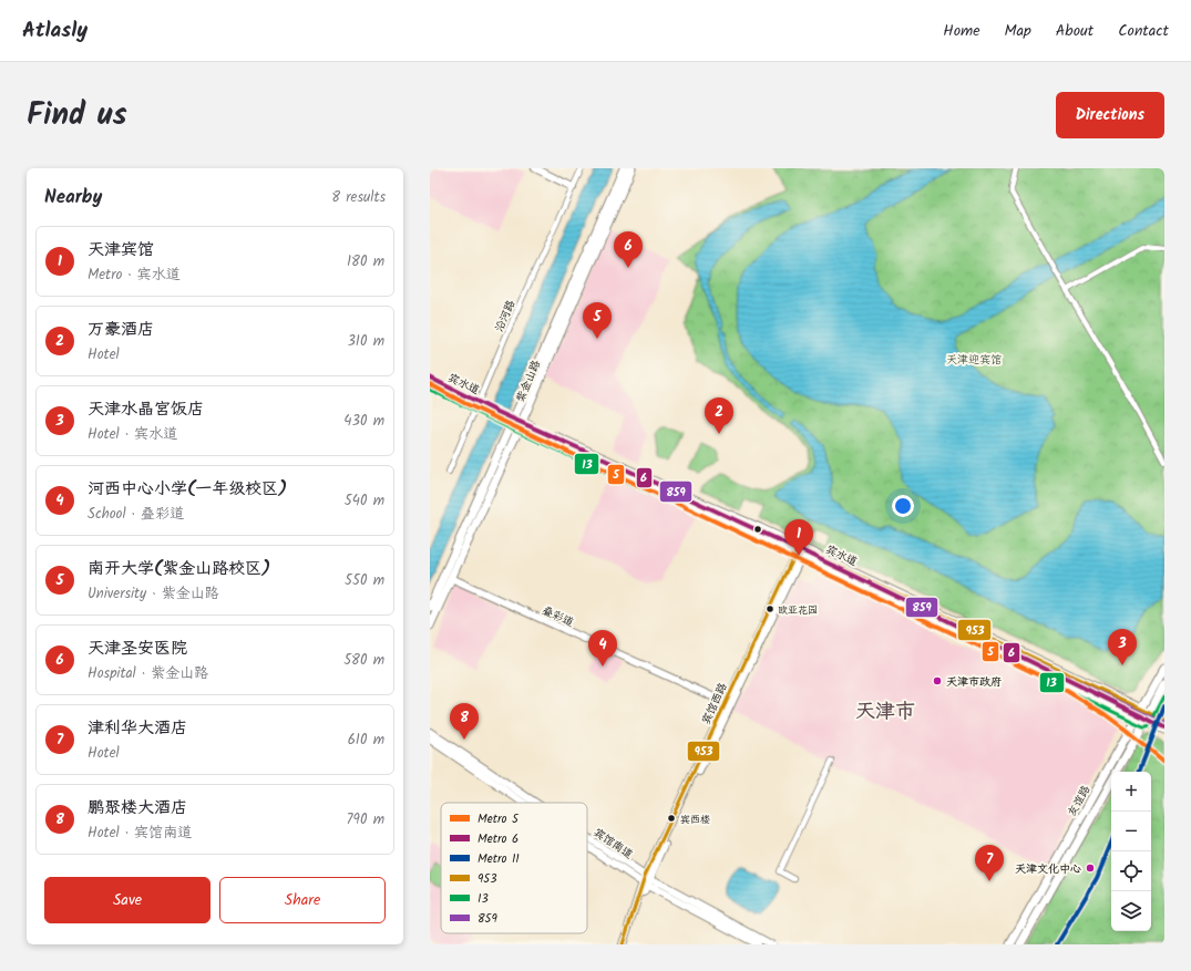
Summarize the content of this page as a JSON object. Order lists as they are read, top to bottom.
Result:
{
  "streets": {
    "main road": [
      "紫金山路",
      "宾水道",
      "叠彩道",
      "宾馆西路",
      "友谊路",
      "宾馆南道"
    ],
    "street": ["沿河路"]
  },
  "crossings": [
    ["沿河路", "宾水道"],
    ["紫金山路", "宾水道"],
    ["紫金山路", "叠彩道"],
    ["宾水道", "宾馆西路"],
    ["宾水道", "友谊路"],
    ["叠彩道", "宾馆西路"],
    ["宾馆西路", "宾馆南道"]
  ],
  "districts": ["天津市"],
  "parks": ["天津迎宾馆"],
  "places": [
    "欧亚花园",
    "天津市政府",
    "宾西楼",
    "天津文化中心"
  ],
  "lines": [
    "metro line 6",
    "transit line 859",
    "metro line 5",
    "transit line 13",
    "transit line 953",
    "metro line 11"
  ],
  "legend": [
    "Metro 5",
    "Metro 6",
    "Metro 11",
    "953",
    "13",
    "859"
  ],
  "page": {
    "header": "Atlasly",
    "nav": [
      "Home",
      "Map",
      "About",
      "Contact"
    ],
    "title": "Find us",
    "buttons": [
      "Directions",
      ["Save", "Share"]
    ],
    "heading": ["Nearby", "8 results"],
    "list": [
      {
        "mark": "1",
        "name": "天津宾馆",
        "note": "Metro · 宾水道",
        "value": "180 m"
      },
      {
        "mark": "2",
        "name": "万豪酒店",
        "note": "Hotel",
        "value": "310 m"
      },
      {
        "mark": "3",
        "name": "天津水晶宫饭店",
        "note": "Hotel · 宾水道",
        "value": "430 m"
      },
      {
        "mark": "4",
        "name": "河西中心小学(一年级校区)",
        "note": "School · 叠彩道",
        "value": "540 m"
      },
      {
        "mark": "5",
        "name": "南开大学(紫金山路校区)",
        "note": "University · 紫金山路",
        "value": "550 m"
      },
      {
        "mark": "6",
        "name": "天津圣安医院",
        "note": "Hospital · 紫金山路",
        "value": "580 m"
      },
      {
        "mark": "7",
        "name": "津利华大酒店",
        "note": "Hotel",
        "value": "610 m"
      },
      {
        "mark": "8",
        "name": "鹏聚楼大酒店",
        "note": "Hotel · 宾馆南道",
        "value": "790 m"
      }
    ],
    "pins": [
      "6",
      "5",
      "2",
      "1",
      "3",
      "4",
      "8",
      "7"
    ],
    "map_buttons": ["+", "−"]
  }
}
